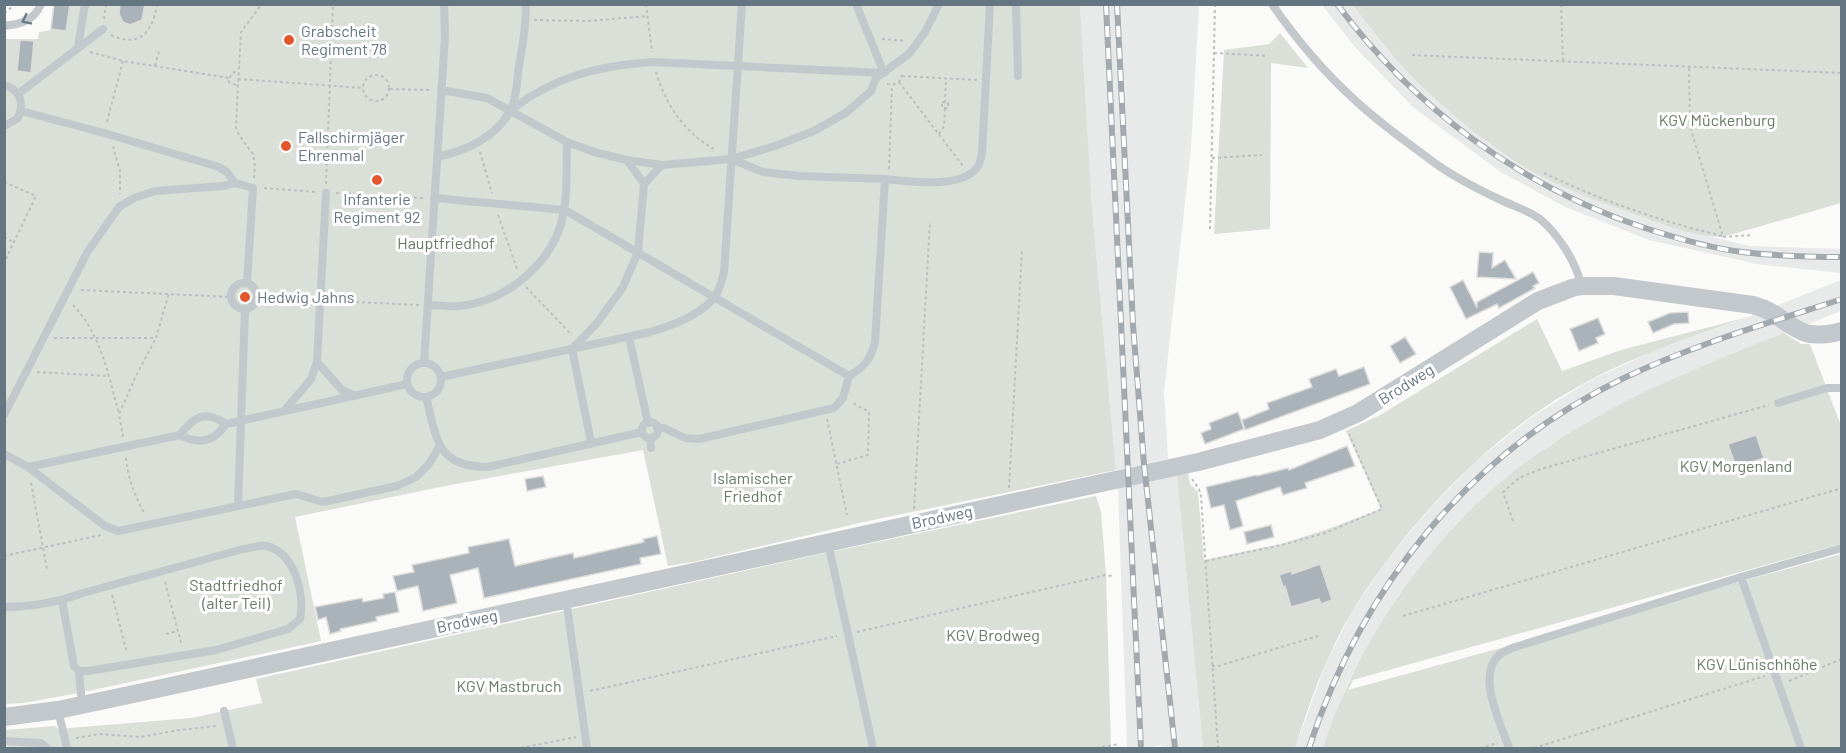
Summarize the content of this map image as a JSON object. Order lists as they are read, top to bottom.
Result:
{
  "streets": {
    "street": ["Brodweg"]
  },
  "parks": [
    "KGV Mückenburg",
    "Hauptfriedhof",
    "KGV Morgenland",
    "Islamischer Friedhof",
    "Stadtfriedhof (alter Teil)",
    "KGV Brodweg",
    "KGV Lünischhöhe",
    "KGV Mastbruch"
  ],
  "places": [
    "Grabscheit Regiment 78",
    "Fallschirmjäger Ehrenmal",
    "Infanterie Regiment 92",
    "Hedwig Jahns"
  ]
}
